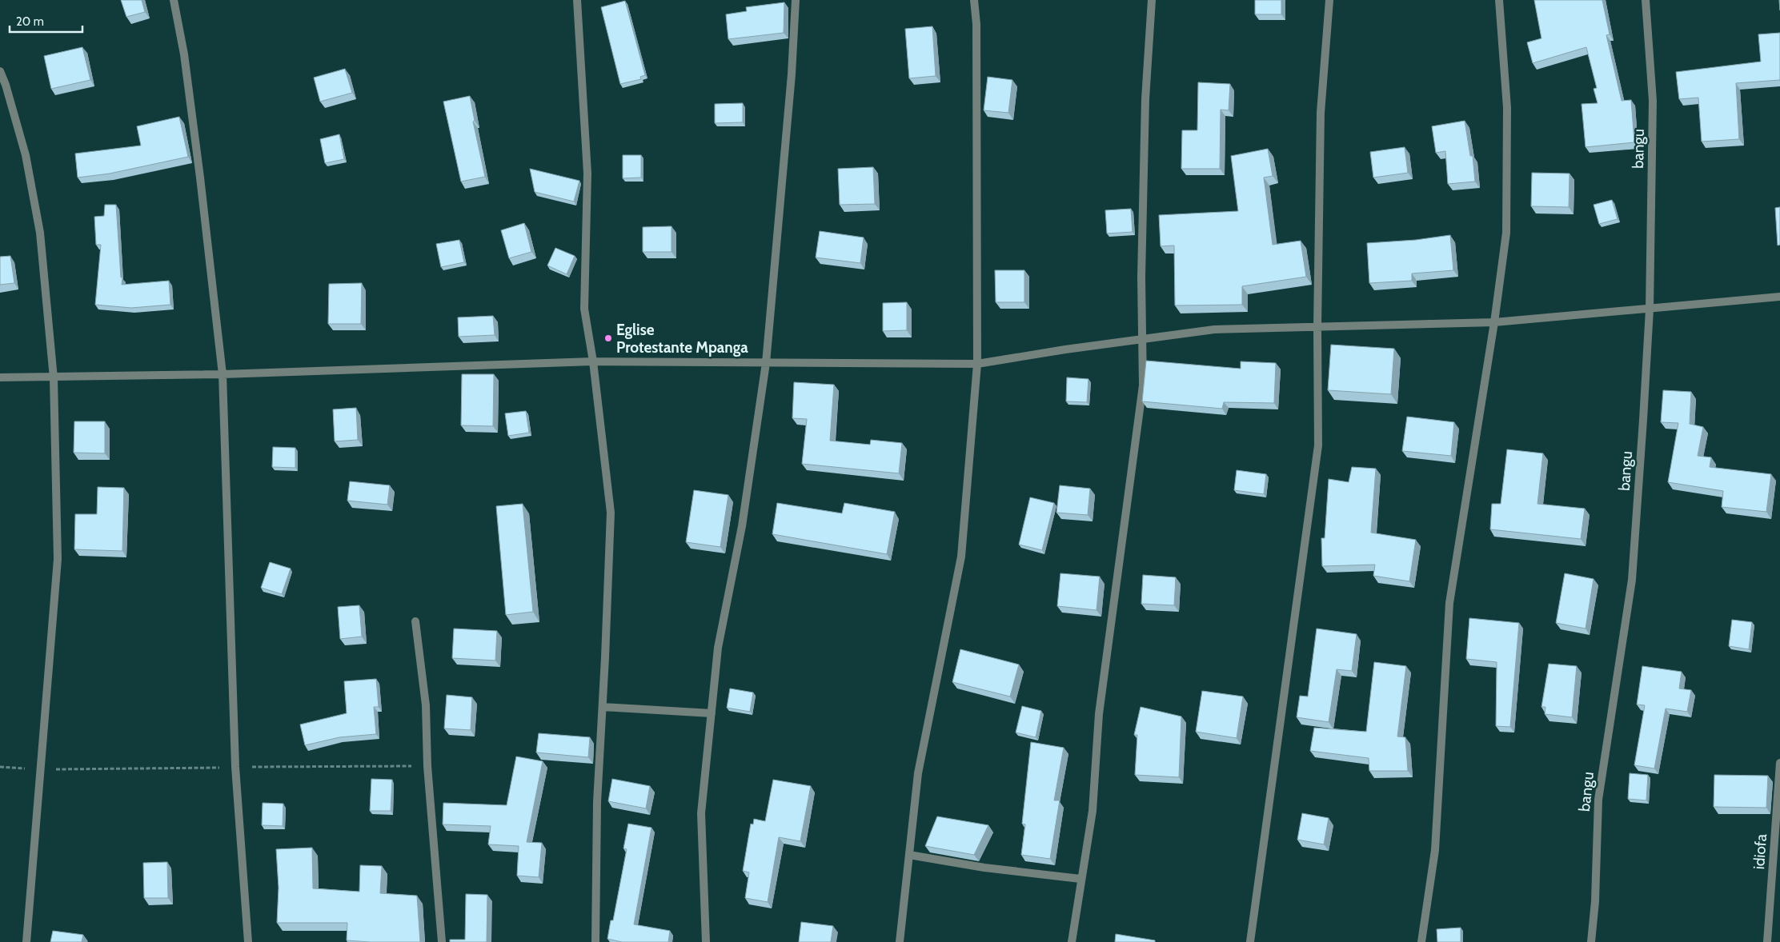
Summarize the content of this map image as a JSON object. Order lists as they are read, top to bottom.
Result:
{
  "streets": {
    "street": ["bangu", "idiofa"]
  },
  "places": ["Eglise Protestante Mpanga"],
  "scale_bar": "20 m"
}
